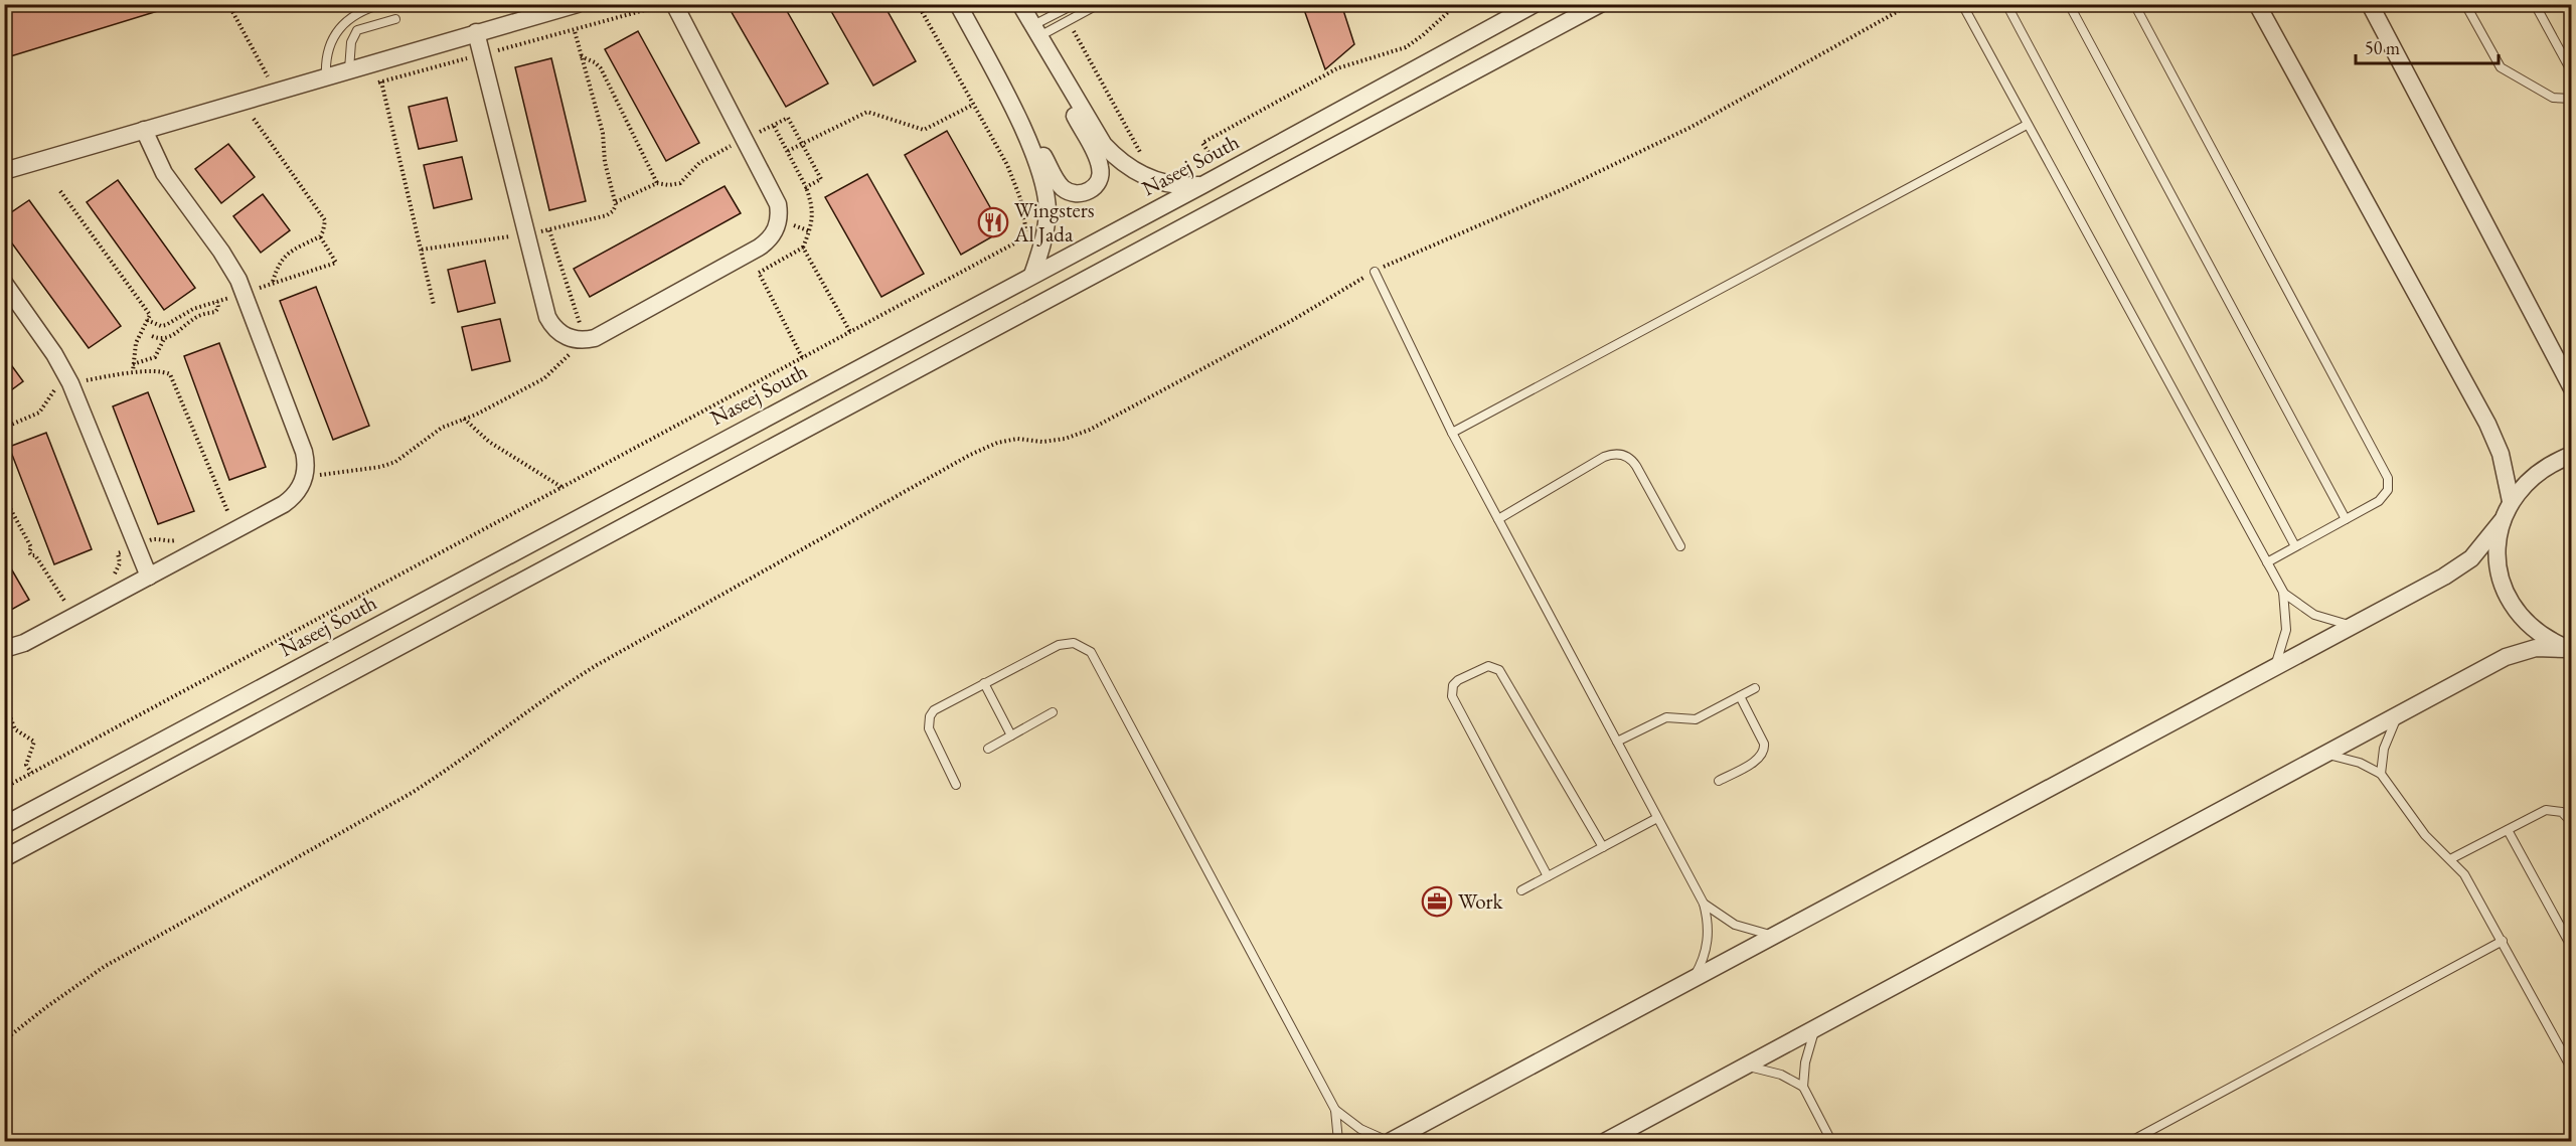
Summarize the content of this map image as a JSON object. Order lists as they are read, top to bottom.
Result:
{
  "streets": {
    "street": ["Naseej South"]
  },
  "places": {
    "restaurant": ["Wingsters Al Jada"],
    "office": ["Work"]
  },
  "scale_bar": "50 m"
}
